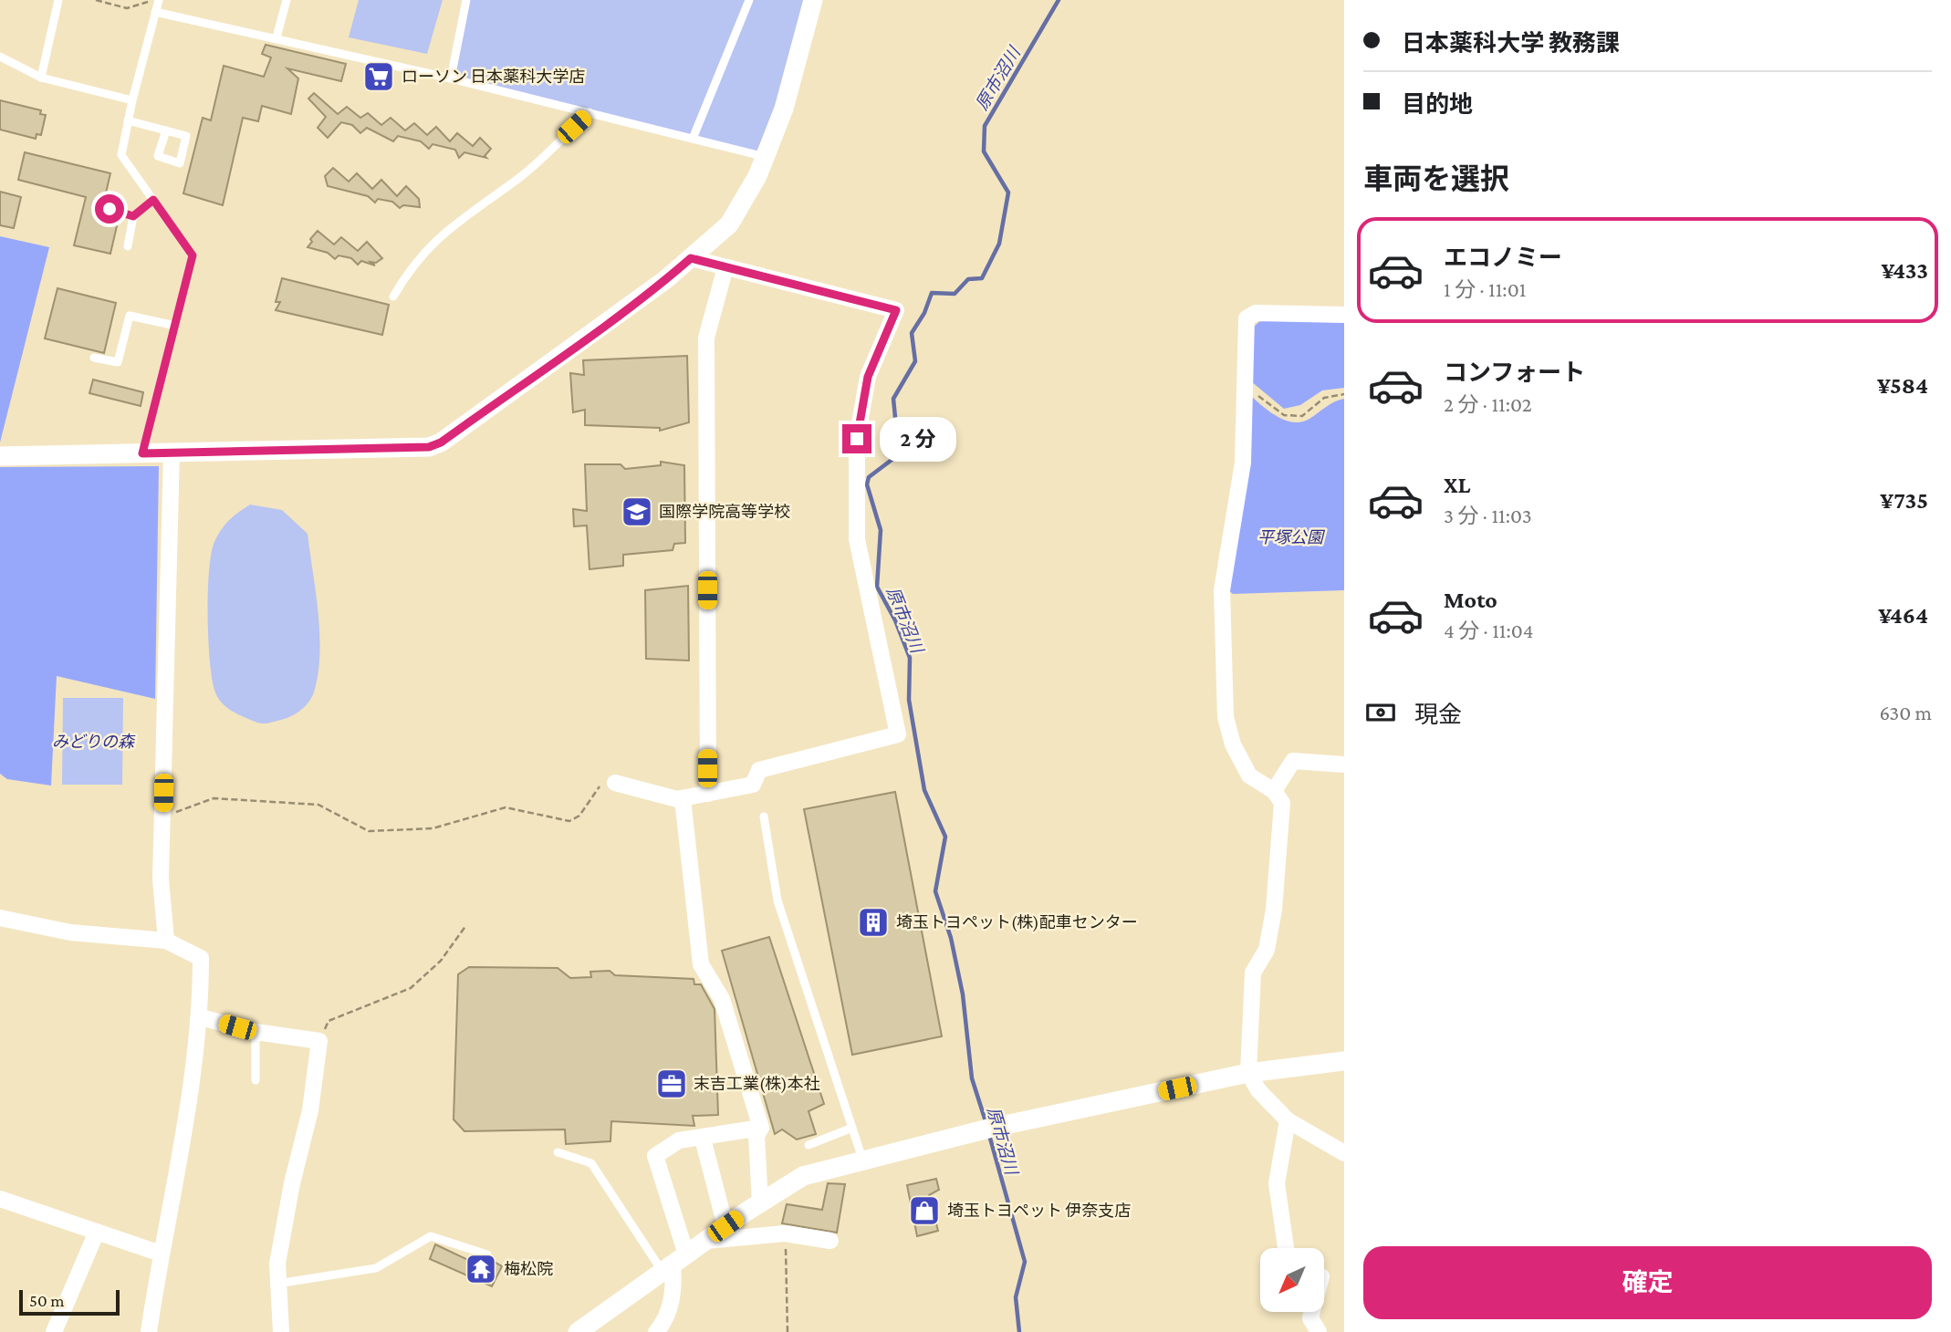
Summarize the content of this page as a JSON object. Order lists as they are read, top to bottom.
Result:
{
  "water": ["原市沼川"],
  "parks": ["平塚公園", "みどりの森"],
  "places": {
    "supermarket": ["ローソン 日本薬科大学店"],
    "school or university": ["国際学院高等学校"],
    "building": ["埼玉トヨペット(株)配車センター"],
    "office": ["末吉工業(株)本社"],
    "shop": ["埼玉トヨペット 伊奈支店"],
    "temple": ["梅松院"]
  },
  "scale_bar": "50 m",
  "north": "bottom left",
  "page": {
    "banner": ["日本薬科大学 教務課", "目的地"],
    "heading": "車両を選択",
    "list": [
      {
        "name": "エコノミー",
        "note": "1 分 · 11:01",
        "value": "¥433"
      },
      {
        "name": "コンフォート",
        "note": "2 分 · 11:02",
        "value": "¥584"
      },
      {
        "name": "XL",
        "note": "3 分 · 11:03",
        "value": "¥735"
      },
      {
        "name": "Moto",
        "note": "4 分 · 11:04",
        "value": "¥464"
      }
    ],
    "bubble": "2 分",
    "pay": ["現金", "630 m"],
    "buttons": "確定",
    "scale": "50 m"
  }
}
